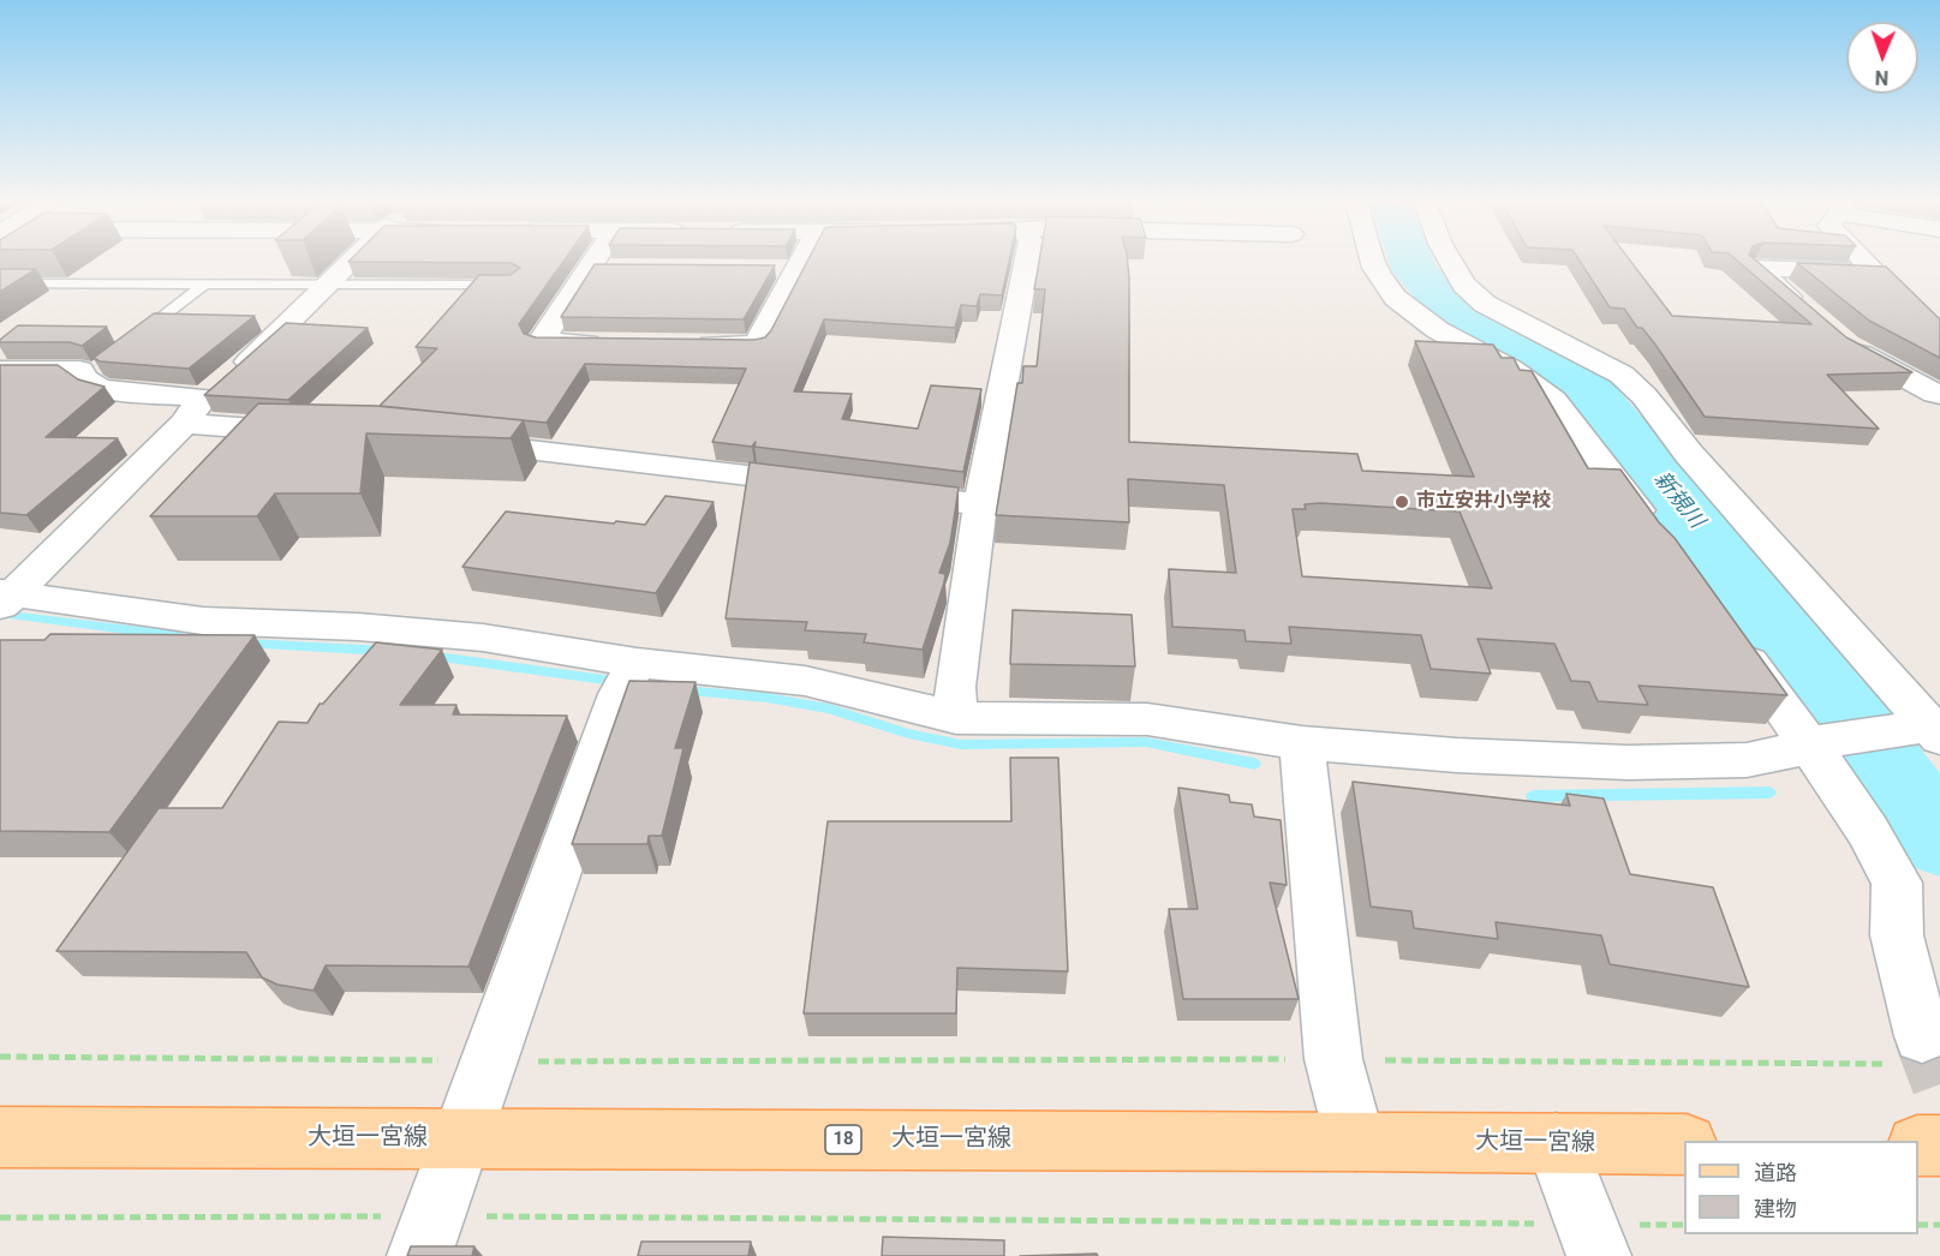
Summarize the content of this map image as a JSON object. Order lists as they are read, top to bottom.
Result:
{
  "streets": {
    "main road": ["大垣一宮線", "18"]
  },
  "water": ["新規川"],
  "places": ["市立安井小学校"],
  "legend": ["道路", "建物"],
  "north": "bottom"
}
